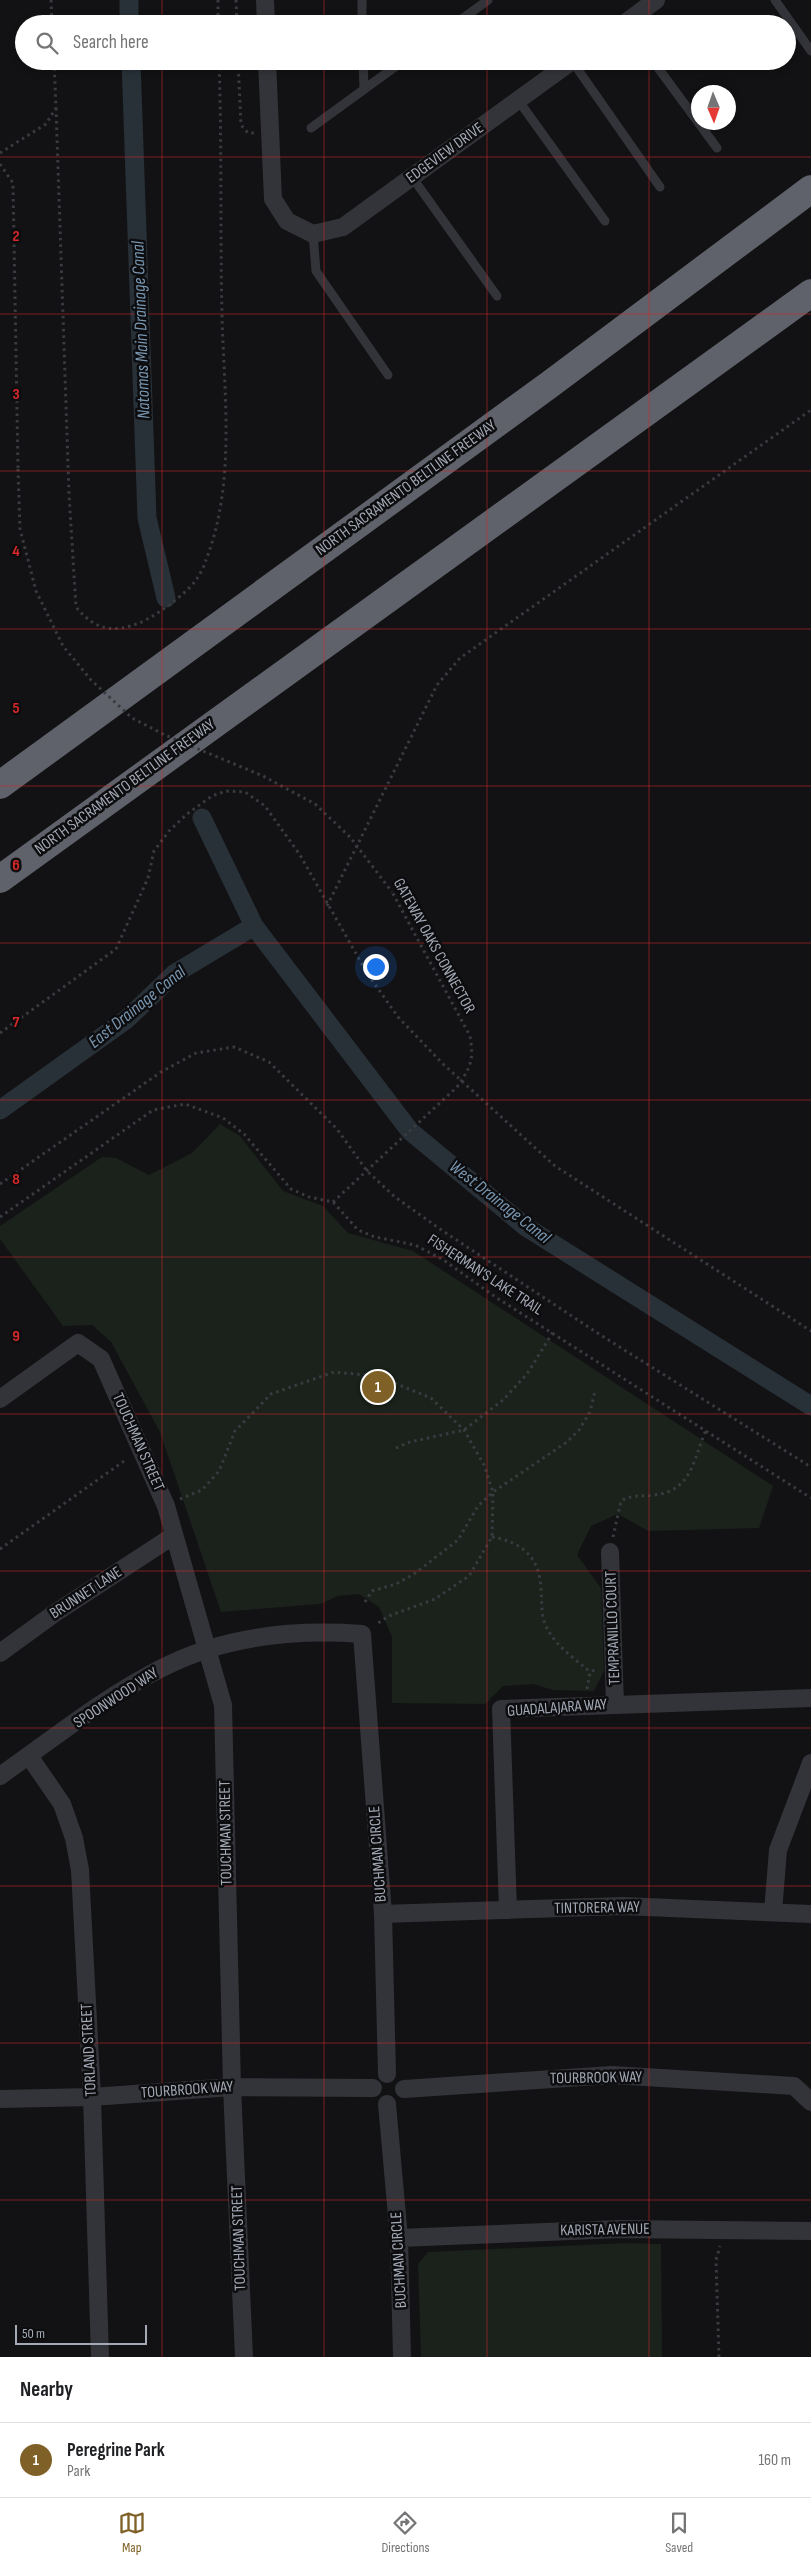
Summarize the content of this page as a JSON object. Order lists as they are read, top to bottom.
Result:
{
  "streets": {
    "highway": ["NORTH SACRAMENTO BELTLINE FREEWAY"],
    "street": [
      "EDGEVIEW DRIVE",
      "TOUCHMAN STREET",
      "BRUNNET LANE",
      "TEMPRANILLO COURT",
      "SPOONWOOD WAY",
      "GUADALAJARA WAY",
      "BUCHMAN CIRCLE",
      "TINTORERA WAY",
      "TORLAND STREET",
      "TOURBROOK WAY",
      "KARISTA AVENUE"
    ],
    "path": ["GATEWAY OAKS CONNECTOR", "FISHERMAN’S LAKE TRAIL"]
  },
  "crossings": [
    ["GATEWAY OAKS CONNECTOR", "FISHERMAN’S LAKE TRAIL"],
    ["TOUCHMAN STREET", "BRUNNET LANE"],
    ["TOUCHMAN STREET", "SPOONWOOD WAY"],
    ["TOUCHMAN STREET", "TOURBROOK WAY"],
    ["TEMPRANILLO COURT", "GUADALAJARA WAY"],
    ["SPOONWOOD WAY", "BUCHMAN CIRCLE"],
    ["SPOONWOOD WAY", "TORLAND STREET"],
    ["GUADALAJARA WAY", "TINTORERA WAY"],
    ["BUCHMAN CIRCLE", "TINTORERA WAY"],
    ["BUCHMAN CIRCLE", "TOURBROOK WAY"],
    ["BUCHMAN CIRCLE", "KARISTA AVENUE"],
    ["TORLAND STREET", "TOURBROOK WAY"]
  ],
  "water": ["Natomas Main Drainage Canal", "East Drainage Canal", "West Drainage Canal"],
  "scale_bar": "50 m",
  "north": "bottom",
  "page": {
    "search": "Search here",
    "pins": "1",
    "scale": "50 m",
    "heading": "Nearby",
    "list": [
      {
        "mark": "1",
        "name": "Peregrine Park",
        "note": "Park",
        "value": "160 m"
      }
    ],
    "nav": ["Map", "Directions", "Saved"]
  },
  "grid": {
    "rows": [
      "2",
      "3",
      "4",
      "5",
      "6",
      "7",
      "8",
      "9"
    ]
  }
}
